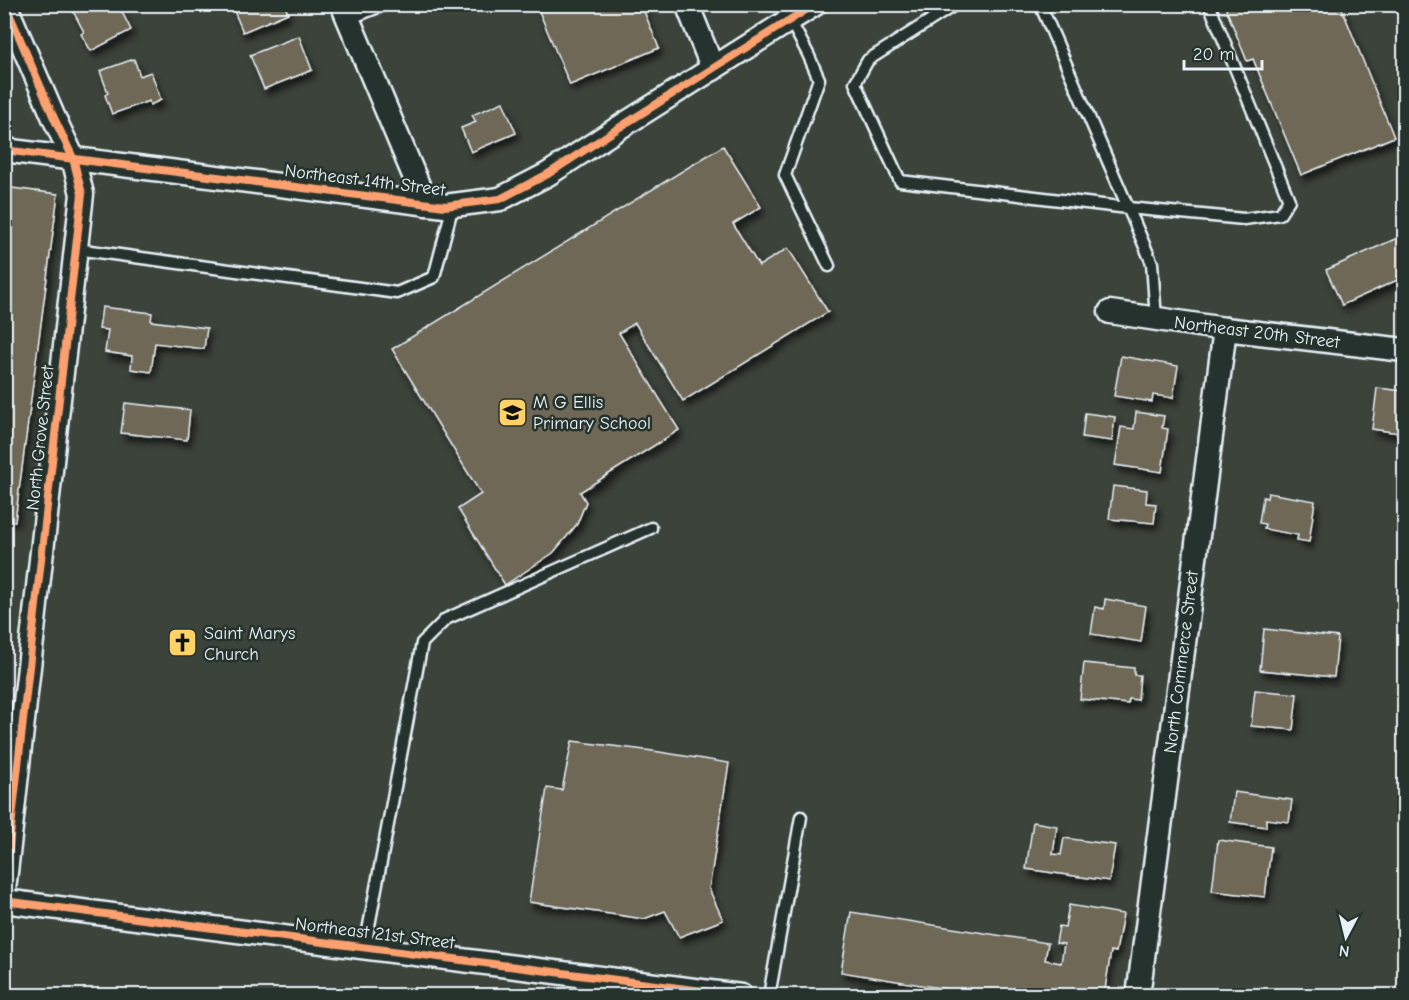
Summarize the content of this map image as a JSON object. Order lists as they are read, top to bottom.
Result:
{
  "streets": {
    "street": [
      "Northeast 14th Street",
      "Northeast 20th Street",
      "North Grove Street",
      "North Commerce Street",
      "Northeast 21st Street"
    ]
  },
  "crossings": [
    ["Northeast 14th Street", "North Grove Street"],
    ["Northeast 20th Street", "North Commerce Street"]
  ],
  "places": {
    "school or university": ["M G Ellis Primary School"],
    "church": ["Saint Marys Church"]
  },
  "scale_bar": "20 m",
  "north": "bottom"
}
